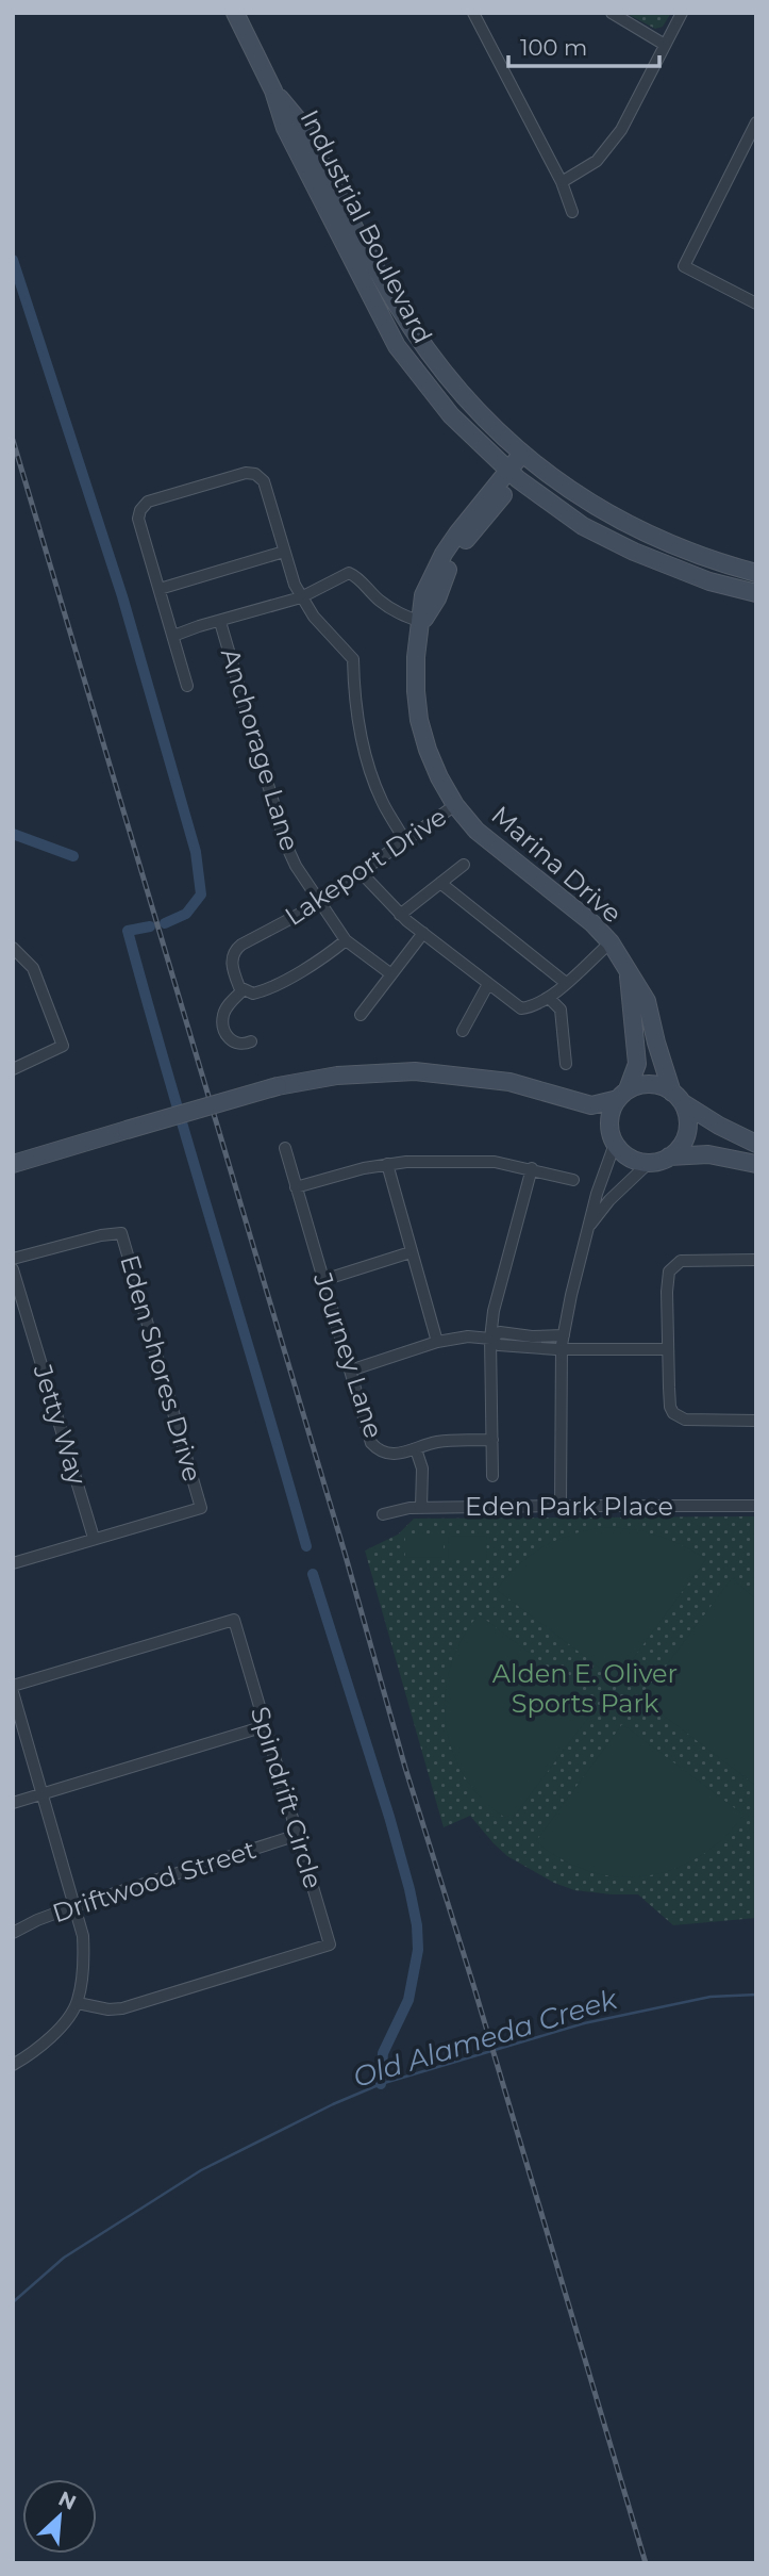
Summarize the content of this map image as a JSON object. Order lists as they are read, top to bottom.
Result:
{
  "streets": {
    "street": [
      "Industrial Boulevard",
      "Anchorage Lane",
      "Marina Drive",
      "Lakeport Drive",
      "Journey Lane",
      "Eden Shores Drive",
      "Jetty Way",
      "Eden Park Place",
      "Spindrift Circle",
      "Driftwood Street"
    ]
  },
  "crossings": [
    ["Industrial Boulevard", "Marina Drive"],
    ["Anchorage Lane", "Lakeport Drive"],
    ["Marina Drive", "Lakeport Drive"],
    ["Eden Shores Drive", "Jetty Way"],
    ["Spindrift Circle", "Driftwood Street"]
  ],
  "water": ["Old Alameda Creek"],
  "parks": ["Alden E. Oliver Sports Park"],
  "scale_bar": "100 m",
  "north": "top right"
}
